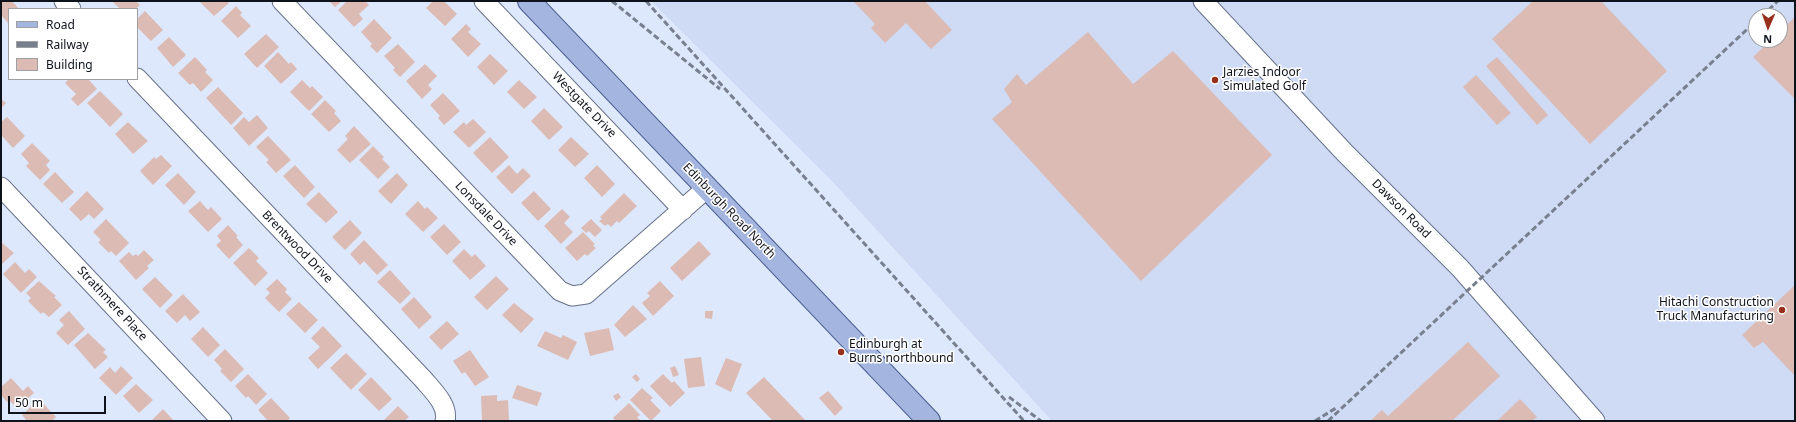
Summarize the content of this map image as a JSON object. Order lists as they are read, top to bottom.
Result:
{
  "streets": {
    "main road": ["Edinburgh Road North"],
    "street": [
      "Westgate Drive",
      "Dawson Road",
      "Lonsdale Drive",
      "Brentwood Drive",
      "Strathmere Place"
    ]
  },
  "crossings": [
    ["Westgate Drive", "Lonsdale Drive"],
    ["Edinburgh Road North", "Lonsdale Drive"]
  ],
  "places": ["Jarzies Indoor Simulated Golf", "Hitachi Construction Truck Manufacturing", "Edinburgh at Burns northbound"],
  "legend": ["Road", "Railway", "Building"],
  "scale_bar": "50 m",
  "north": "bottom"
}
